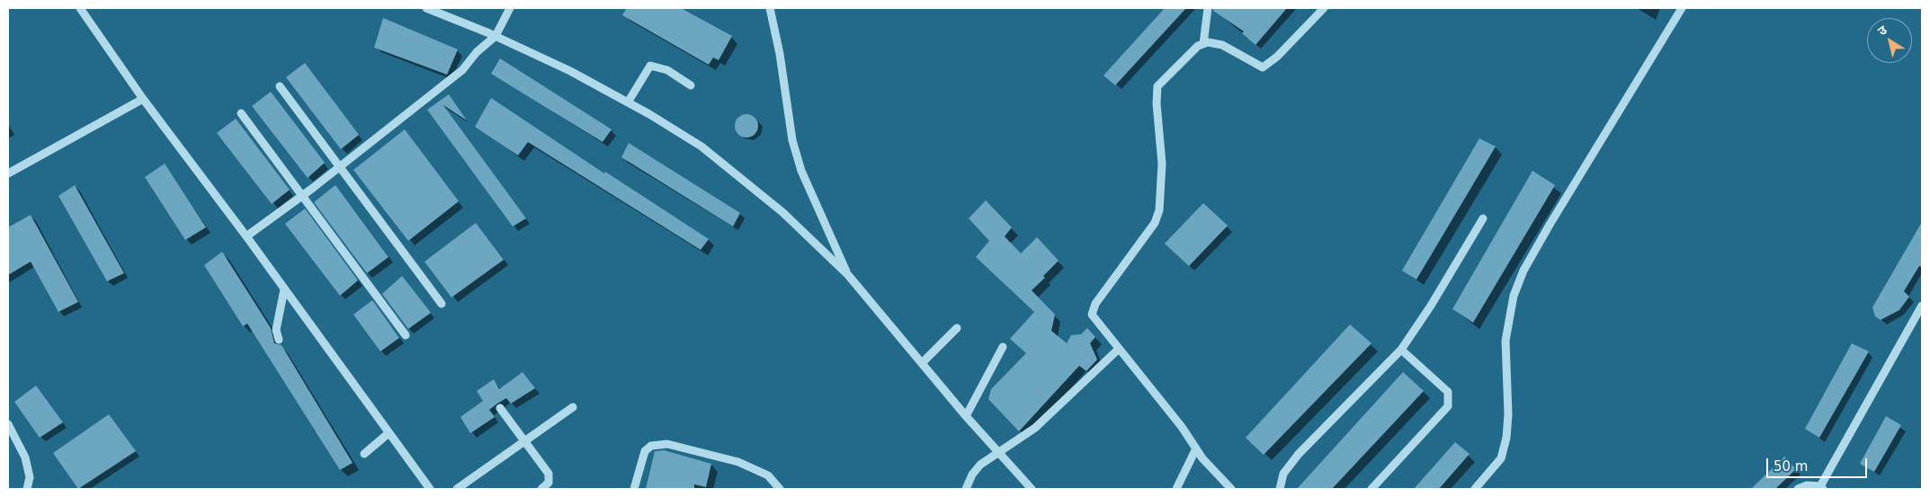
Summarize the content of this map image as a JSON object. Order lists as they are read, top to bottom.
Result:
{
  "scale_bar": "50 m",
  "north": "top left"
}
